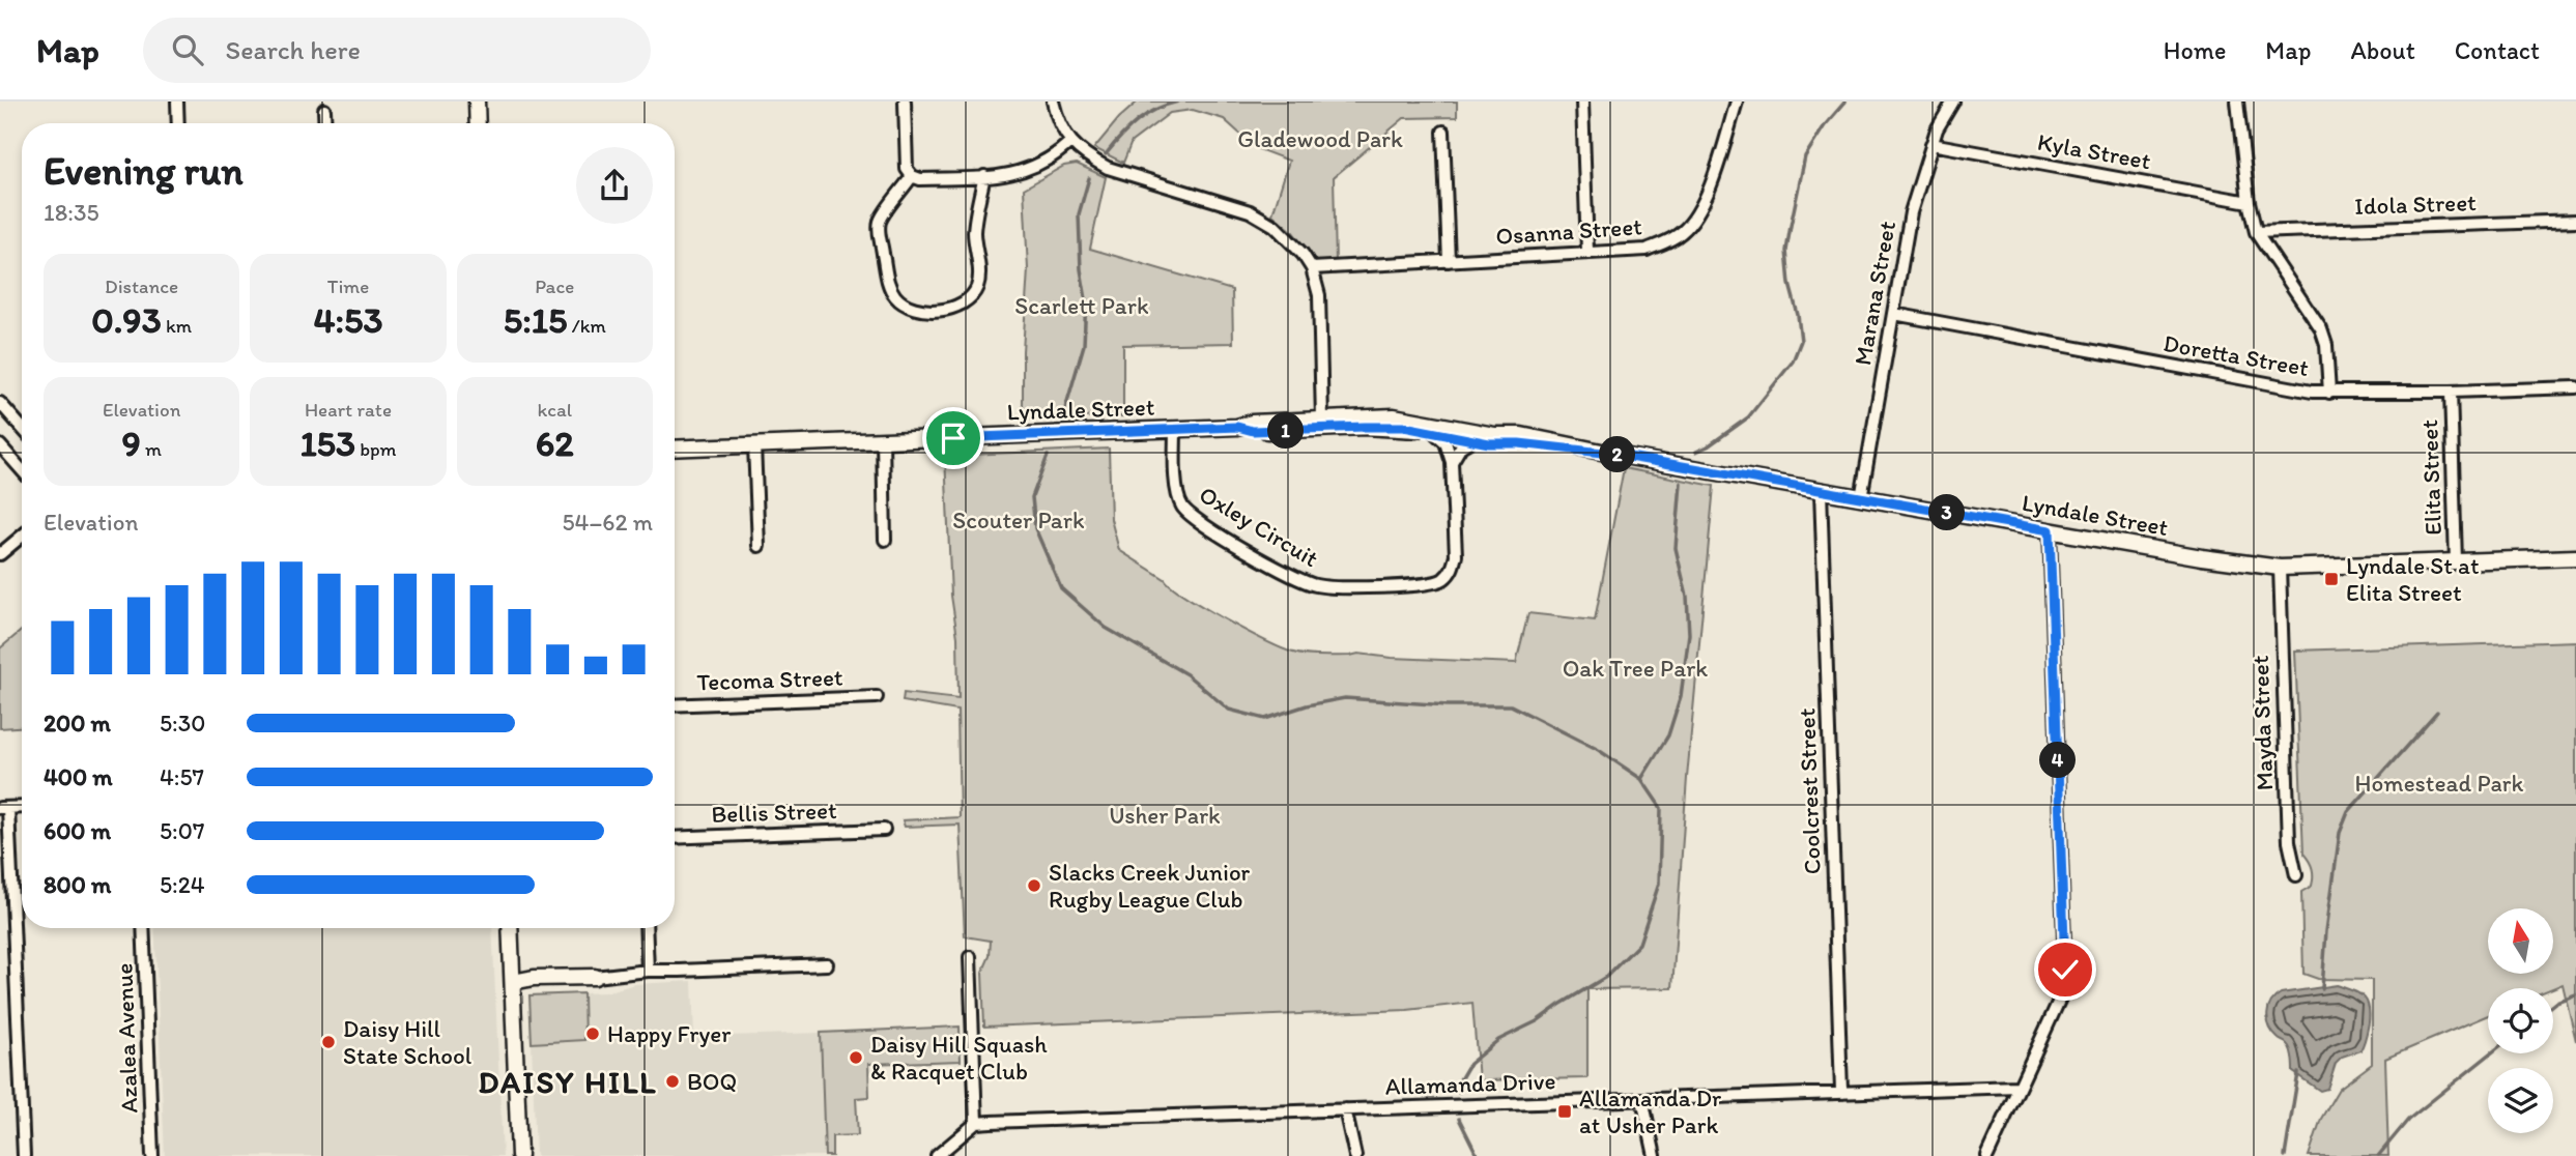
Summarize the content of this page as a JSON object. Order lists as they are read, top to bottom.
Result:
{
  "streets": {
    "street": [
      "Kyla Street",
      "Idola Street",
      "Osanna Street",
      "Marana Street",
      "Doretta Street",
      "Lyndale Street",
      "Elita Street",
      "Oxley Circuit",
      "Tecoma Street",
      "Mayda Street",
      "Coolcrest Street",
      "Bellis Street",
      "Azalea Avenue",
      "Allamanda Drive"
    ]
  },
  "crossings": [
    ["Kyla Street", "Marana Street"],
    ["Marana Street", "Doretta Street"],
    ["Marana Street", "Lyndale Street"],
    ["Doretta Street", "Elita Street"],
    ["Lyndale Street", "Elita Street"],
    ["Lyndale Street", "Oxley Circuit"],
    ["Lyndale Street", "Mayda Street"],
    ["Lyndale Street", "Coolcrest Street"],
    ["Coolcrest Street", "Allamanda Drive"]
  ],
  "districts": ["DAISY HILL"],
  "parks": [
    "Gladewood Park",
    "Scarlett Park",
    "Scouter Park",
    "Oak Tree Park",
    "Homestead Park",
    "Usher Park"
  ],
  "places": {
    "transit": ["Lyndale St at Elita Street", "Allamanda Dr at Usher Park"],
    "other": [
      "Slacks Creek Junior Rugby League Club",
      "Happy Fryer",
      "Daisy Hill State School",
      "Daisy Hill Squash & Racquet Club",
      "BOQ"
    ]
  },
  "north": "top",
  "page": {
    "header": "Map",
    "search": "Search here",
    "nav": [
      "Home",
      "Map",
      "About",
      "Contact"
    ],
    "heading": ["Evening run", "18:35"],
    "stats": [
      ["Distance", "0.93 km"],
      ["Time", "4:53"],
      ["Pace", "5:15 /km"],
      ["Elevation", "9 m"],
      ["Heart rate", "153 bpm"],
      ["kcal", "62"]
    ],
    "pins": [
      "1",
      "2",
      "3",
      "4"
    ],
    "chart": ["Elevation", "54–62 m"],
    "list": [
      {
        "name": "200 m",
        "note": "5:30"
      },
      {
        "name": "400 m",
        "note": "4:57"
      },
      {
        "name": "600 m",
        "note": "5:07"
      },
      {
        "name": "800 m",
        "note": "5:24"
      }
    ]
  }
}
